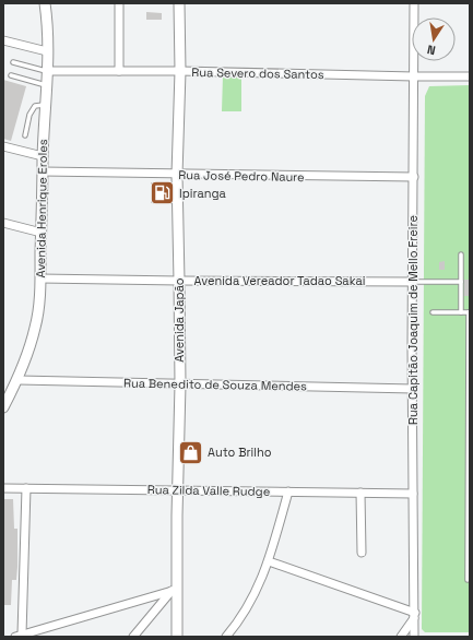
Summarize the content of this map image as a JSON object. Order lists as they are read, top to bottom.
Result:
{
  "streets": {
    "main road": ["Avenida Henrique Eroles", "Avenida Japão"],
    "street": [
      "Rua Severo dos Santos",
      "Rua José Pedro Naure",
      "Avenida Vereador Tadao Sakai",
      "Rua Capitão Joaquim de Mello Freire",
      "Rua Benedito de Souza Mendes",
      "Rua Zilda Valle Rudge"
    ]
  },
  "crossings": [
    ["Rua Severo dos Santos", "Avenida Henrique Eroles"],
    ["Rua Severo dos Santos", "Avenida Japão"],
    ["Rua Severo dos Santos", "Rua Capitão Joaquim de Mello Freire"],
    ["Rua José Pedro Naure", "Avenida Henrique Eroles"],
    ["Rua José Pedro Naure", "Avenida Japão"],
    ["Rua José Pedro Naure", "Rua Capitão Joaquim de Mello Freire"],
    ["Avenida Henrique Eroles", "Avenida Vereador Tadao Sakai"],
    ["Avenida Henrique Eroles", "Rua Benedito de Souza Mendes"],
    ["Avenida Vereador Tadao Sakai", "Avenida Japão"],
    ["Avenida Vereador Tadao Sakai", "Rua Capitão Joaquim de Mello Freire"],
    ["Avenida Japão", "Rua Benedito de Souza Mendes"],
    ["Avenida Japão", "Rua Zilda Valle Rudge"],
    ["Rua Capitão Joaquim de Mello Freire", "Rua Benedito de Souza Mendes"],
    ["Rua Capitão Joaquim de Mello Freire", "Rua Zilda Valle Rudge"]
  ],
  "places": {
    "fuel station": ["Ipiranga"],
    "shop": ["Auto Brilho"]
  },
  "north": "bottom"
}
